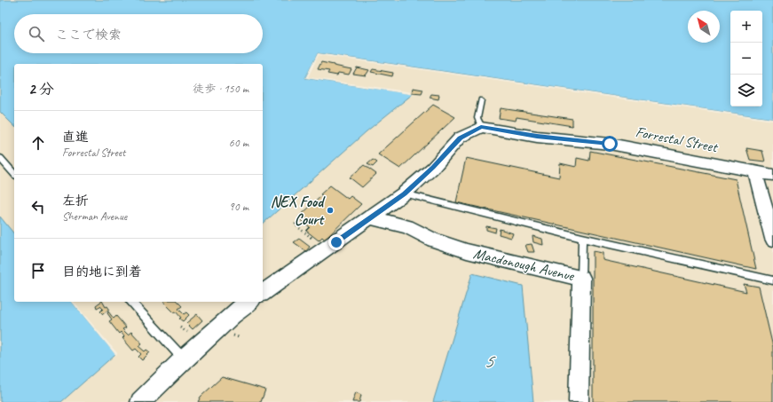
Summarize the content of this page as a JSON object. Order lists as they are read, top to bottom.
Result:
{
  "streets": {
    "street": ["Forrestal Street", "Macdonough Avenue"]
  },
  "water": ["5"],
  "places": ["NEX Food Court"],
  "north": "top left",
  "page": {
    "map_buttons": ["+", "−"],
    "search": "ここで検索",
    "heading": ["2 分", "徒歩 · 150 m"],
    "list": [
      ["直進", "Forrestal Street", "60 m"],
      ["左折", "Sherman Avenue", "90 m"],
      "目的地に到着"
    ]
  }
}
